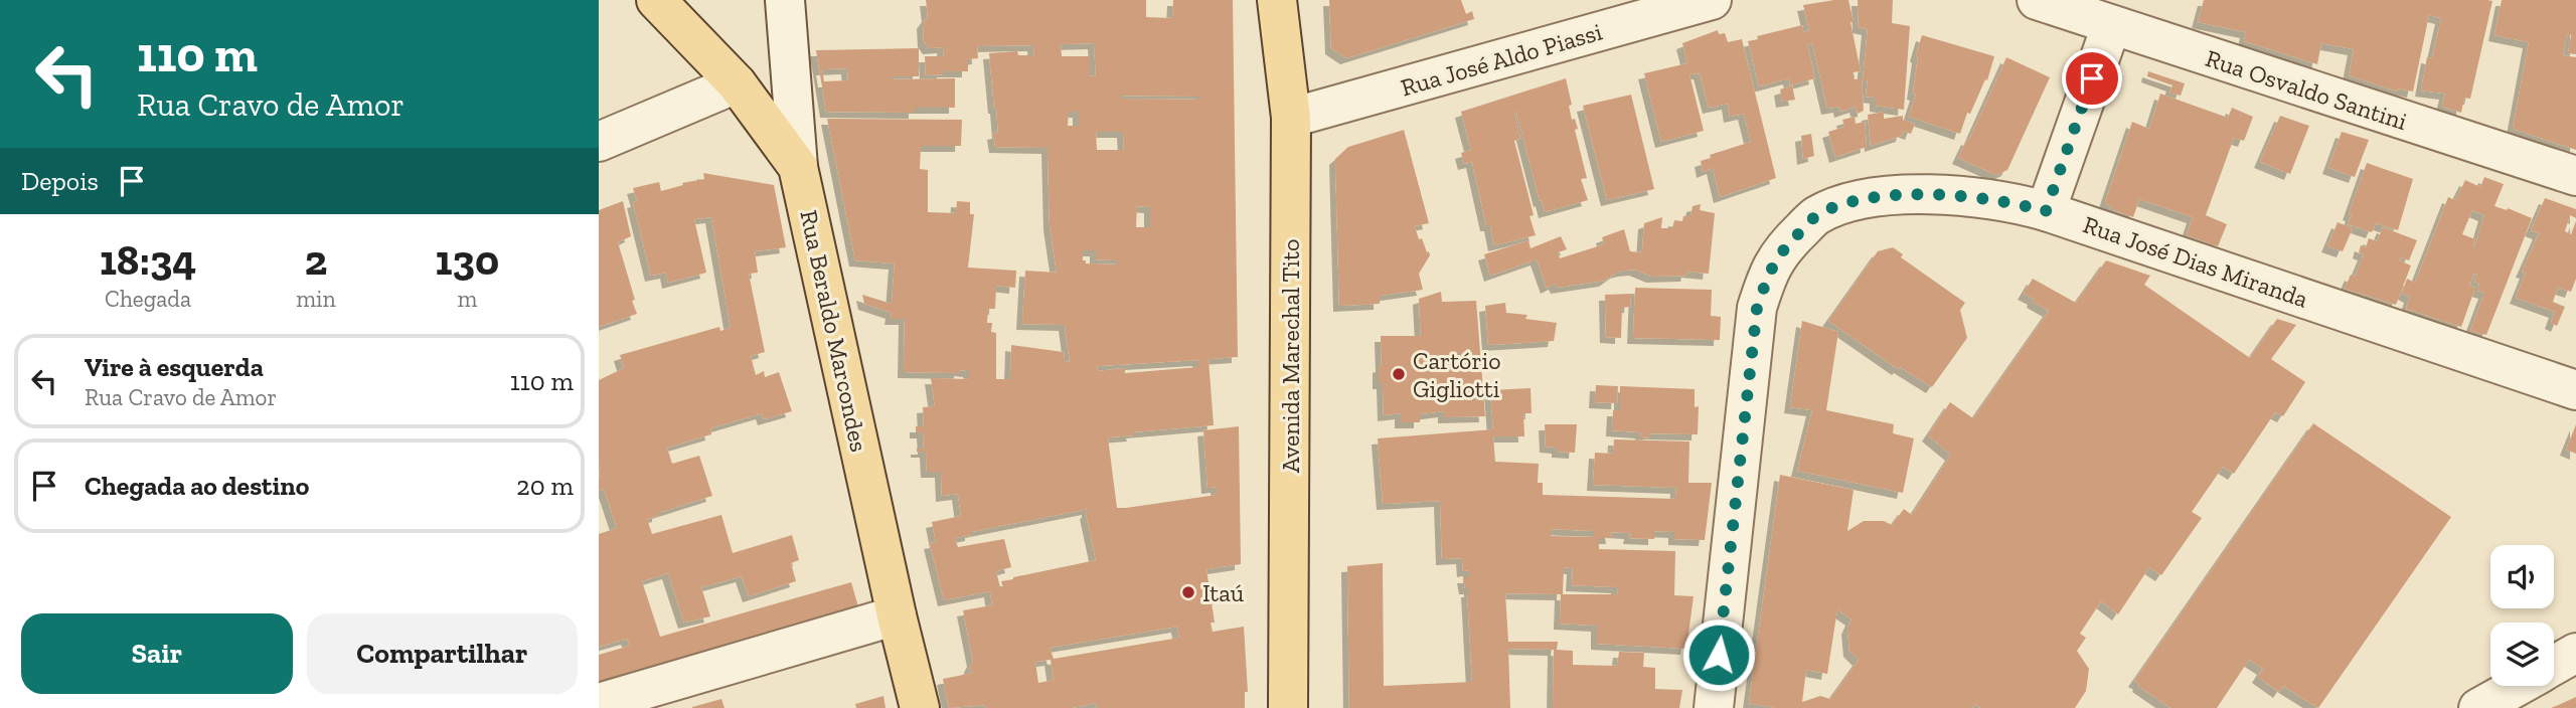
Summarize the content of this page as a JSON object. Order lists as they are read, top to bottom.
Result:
{
  "streets": {
    "main road": ["Rua Beraldo Marcondes", "Avenida Marechal Tito"],
    "street": ["Rua José Aldo Piassi", "Rua Osvaldo Santini", "Rua José Dias Miranda"]
  },
  "crossings": [
    ["Rua José Aldo Piassi", "Avenida Marechal Tito"]
  ],
  "places": ["Cartório Gigliotti", "Itaú"],
  "page": {
    "turn": ["110 m", "Rua Cravo de Amor"],
    "then": "Depois",
    "eta": [
      "18:34",
      "Chegada",
      "2",
      "min",
      "130",
      "m"
    ],
    "list": [
      {
        "name": "Vire à esquerda",
        "note": "Rua Cravo de Amor",
        "value": "110 m"
      },
      {
        "name": "Chegada ao destino",
        "value": "20 m"
      }
    ],
    "buttons": ["Sair", "Compartilhar"]
  }
}
